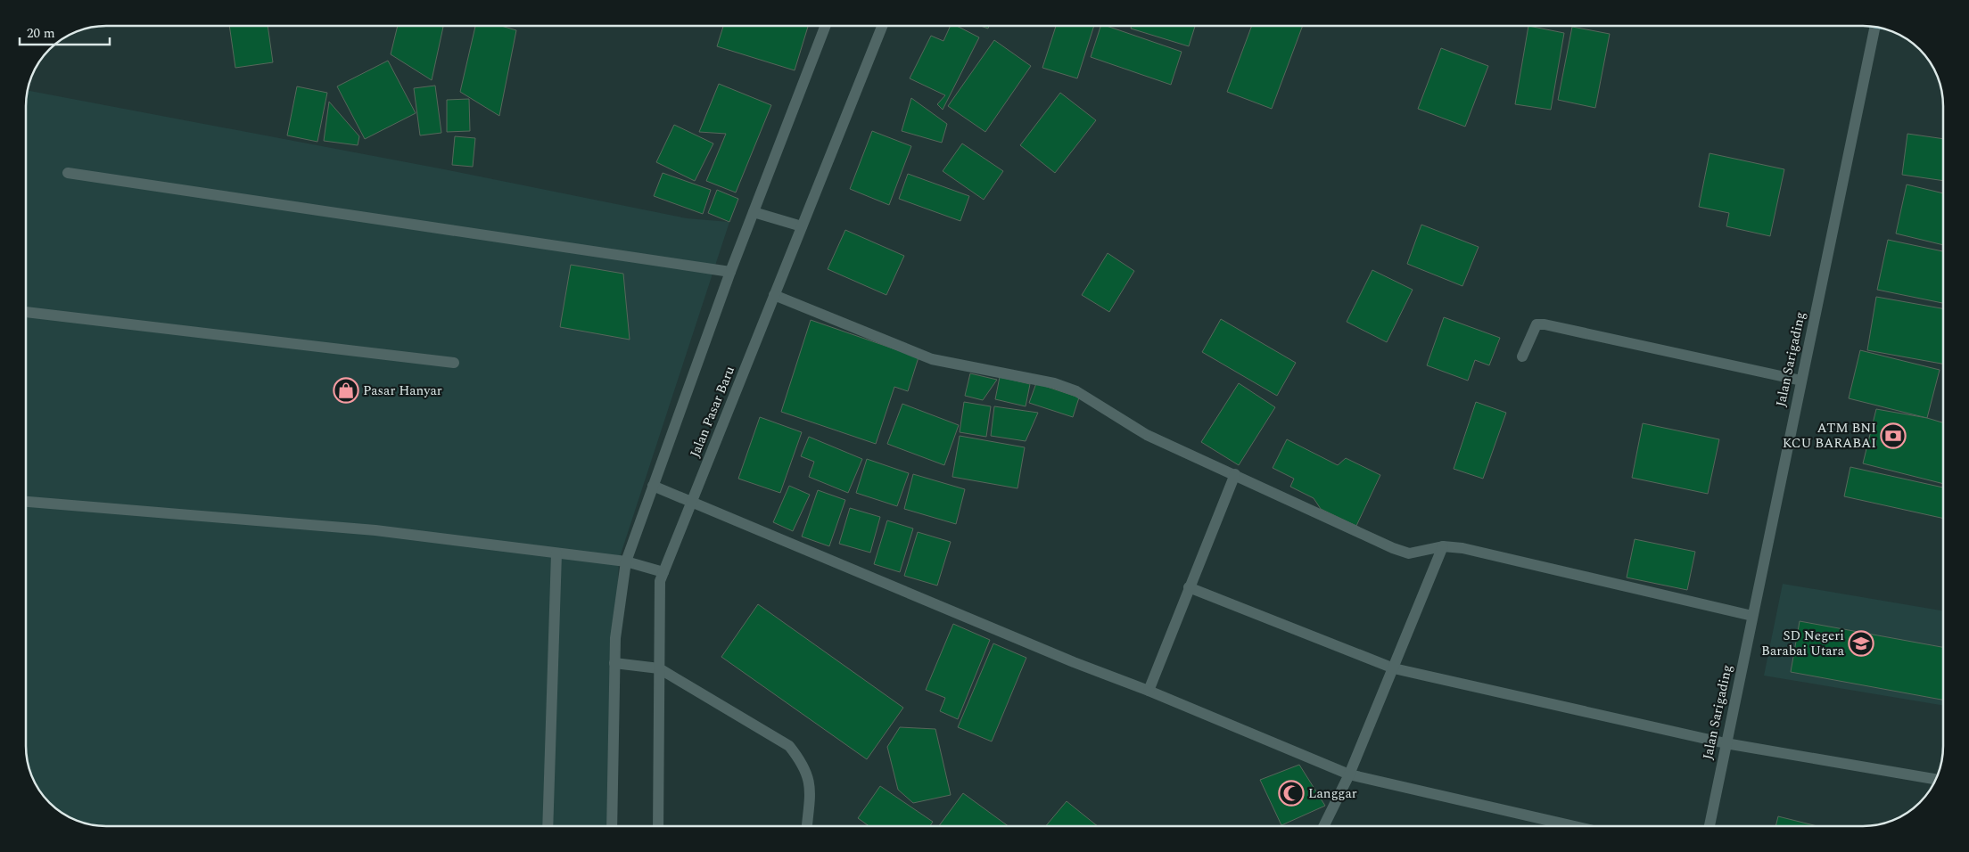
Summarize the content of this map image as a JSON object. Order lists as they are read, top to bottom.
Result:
{
  "streets": {
    "street": ["Jalan Sarigading", "Jalan Pasar Baru"]
  },
  "places": {
    "shop": ["Pasar Hanyar"],
    "bank": ["ATM BNI KCU BARABAI"],
    "school or university": ["SD Negeri Barabai Utara"],
    "mosque": ["Langgar"]
  },
  "scale_bar": "20 m"
}
